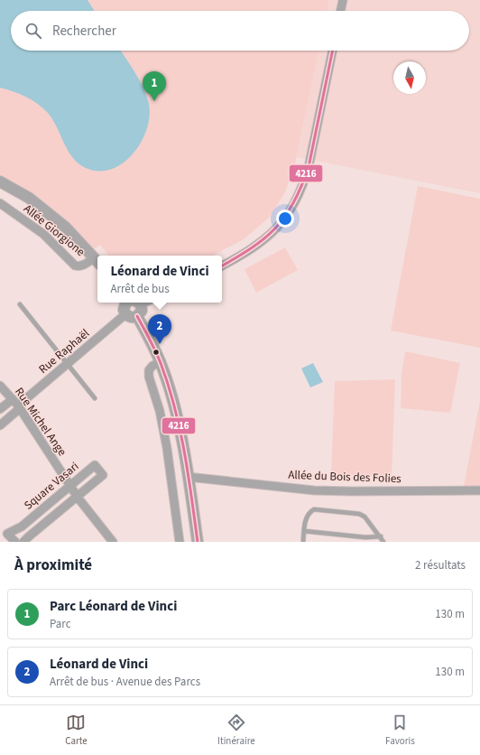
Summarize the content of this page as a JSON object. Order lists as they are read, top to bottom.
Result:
{
  "streets": {
    "street": [
      "Allée Giorgione",
      "Rue Raphaël",
      "Rue Michel Ange",
      "Allée du Bois des Folies",
      "Square Vasari"
    ]
  },
  "crossings": [
    ["Rue Raphaël", "Rue Michel Ange"],
    ["Rue Michel Ange", "Square Vasari"]
  ],
  "lines": ["transit line 4216"],
  "north": "bottom",
  "page": {
    "search": "Rechercher",
    "pins": ["1", "2"],
    "popup": ["Léonard de Vinci", "Arrêt de bus"],
    "heading": ["À proximité", "2 résultats"],
    "list": [
      {
        "mark": "1",
        "name": "Parc Léonard de Vinci",
        "note": "Parc",
        "value": "130 m"
      },
      {
        "mark": "2",
        "name": "Léonard de Vinci",
        "note": "Arrêt de bus · Avenue des Parcs",
        "value": "130 m"
      }
    ],
    "nav": ["Carte", "Itinéraire", "Favoris"]
  }
}
